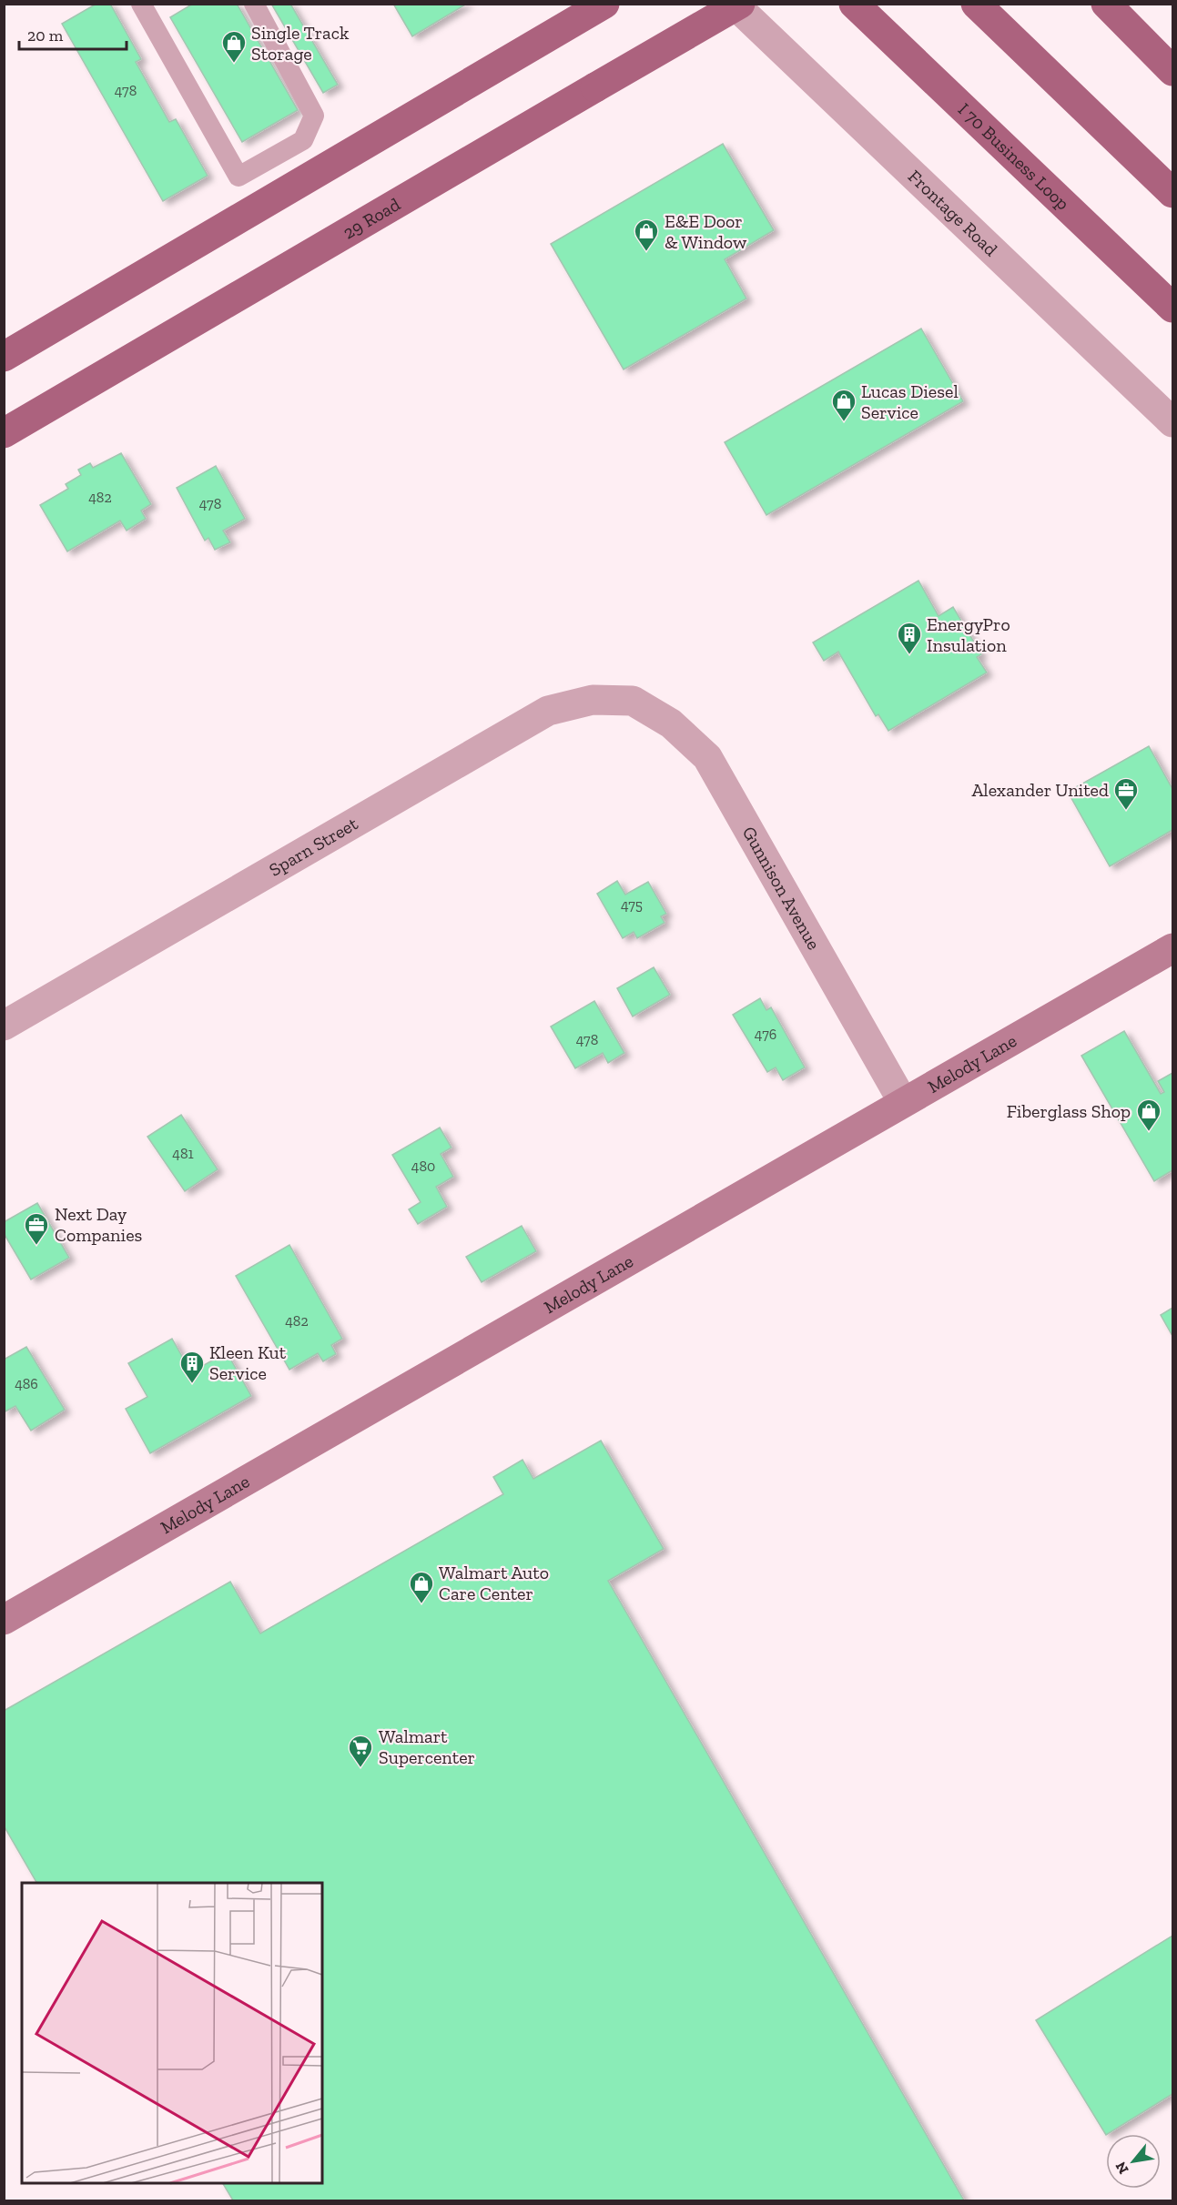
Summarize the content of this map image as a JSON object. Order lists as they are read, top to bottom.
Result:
{
  "streets": {
    "main road": ["I 70 Business Loop", "29 Road"],
    "street": [
      "Frontage Road",
      "Sparn Street",
      "Gunnison Avenue",
      "Melody Lane"
    ]
  },
  "crossings": [
    ["Sparn Street", "Gunnison Avenue"],
    ["Gunnison Avenue", "Melody Lane"]
  ],
  "places": {
    "shop": [
      "Single Track Storage",
      "E&E Door & Window",
      "Lucas Diesel Service",
      "Fiberglass Shop",
      "Walmart Auto Care Center"
    ],
    "building": ["EnergyPro Insulation", "Kleen Kut Service"],
    "office": ["Alexander United", "Next Day Companies"],
    "supermarket": ["Walmart Supercenter"]
  },
  "house_numbers": [
    "478",
    "482",
    "478",
    "475",
    "476",
    "478",
    "481",
    "480",
    "482",
    "486"
  ],
  "scale_bar": "20 m",
  "north": "bottom left"
}
